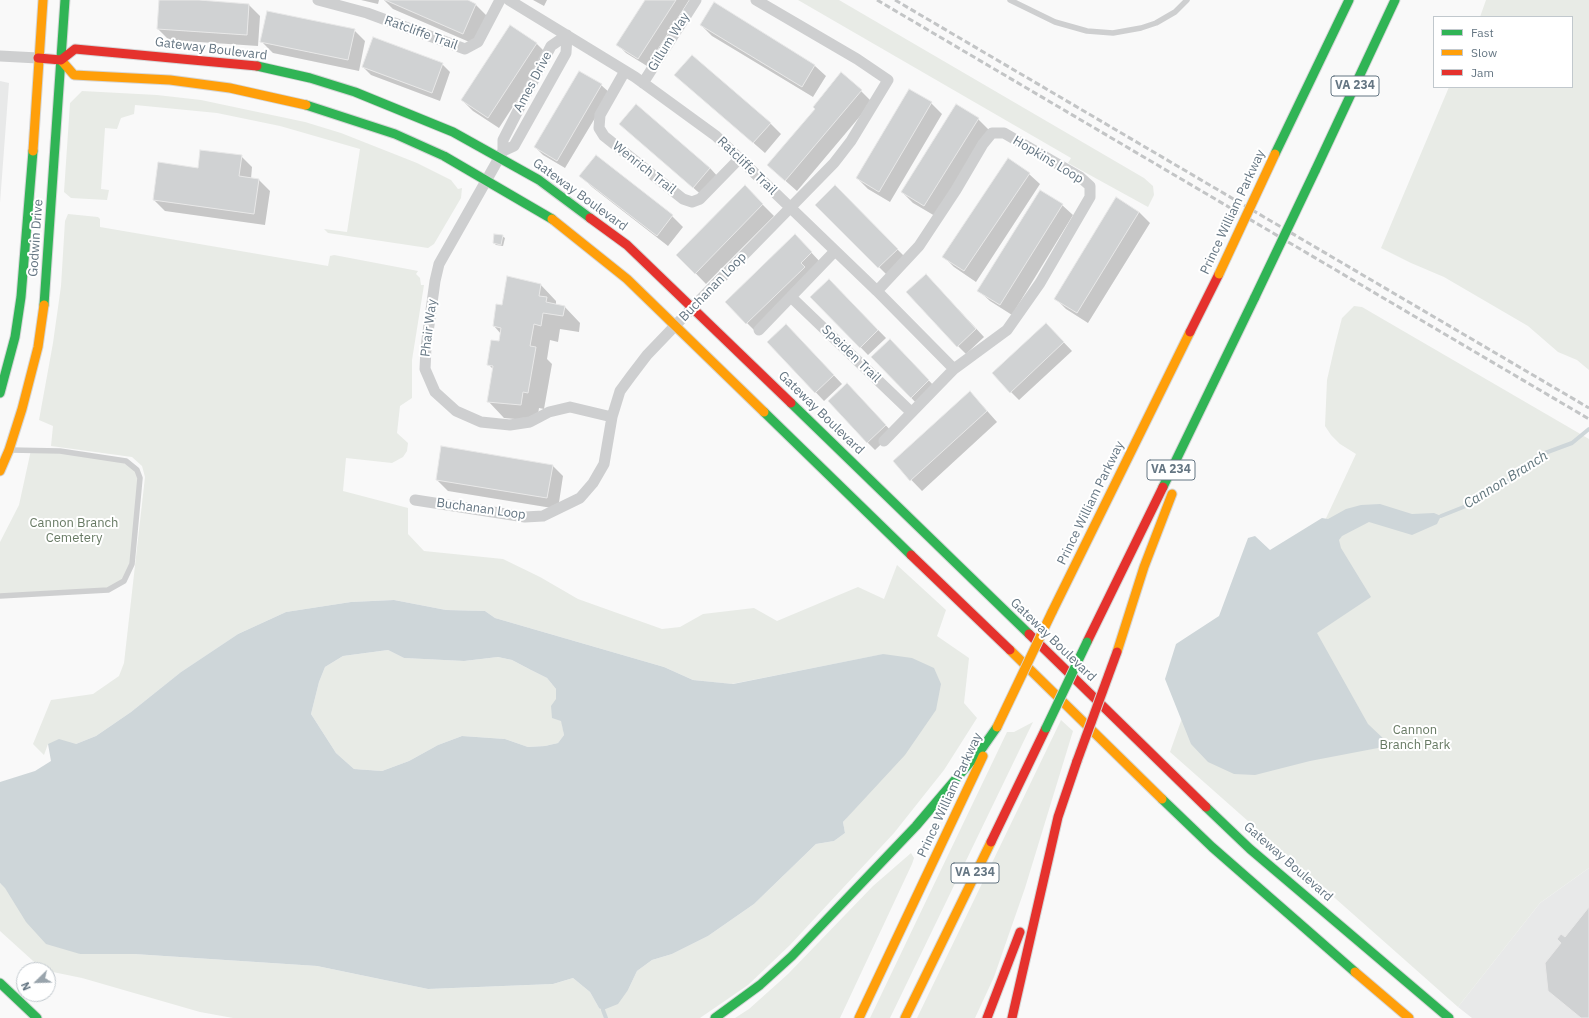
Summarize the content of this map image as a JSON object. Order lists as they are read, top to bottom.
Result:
{
  "streets": {
    "main road": [
      "Gateway Boulevard",
      "VA 234",
      "Prince William Parkway",
      "Godwin Drive"
    ],
    "street": [
      "Ratcliffe Trail",
      "Gillum Way",
      "Ames Drive",
      "Hopkins Loop",
      "Wenrich Trail",
      "Buchanan Loop",
      "Phair Way",
      "Speiden Trail"
    ]
  },
  "crossings": [
    ["Ratcliffe Trail", "Gillum Way"],
    ["Ratcliffe Trail", "Ames Drive"],
    ["Ratcliffe Trail", "Hopkins Loop"],
    ["Ratcliffe Trail", "Wenrich Trail"],
    ["Ratcliffe Trail", "Buchanan Loop"],
    ["Gateway Boulevard", "Ames Drive"],
    ["Gateway Boulevard", "Godwin Drive"],
    ["Gateway Boulevard", "Buchanan Loop"],
    ["Buchanan Loop", "Phair Way"]
  ],
  "water": ["Cannon Branch"],
  "parks": ["Cannon Branch Cemetery", "Cannon Branch Park"],
  "legend": ["Fast", "Slow", "Jam"],
  "north": "bottom left"
}
